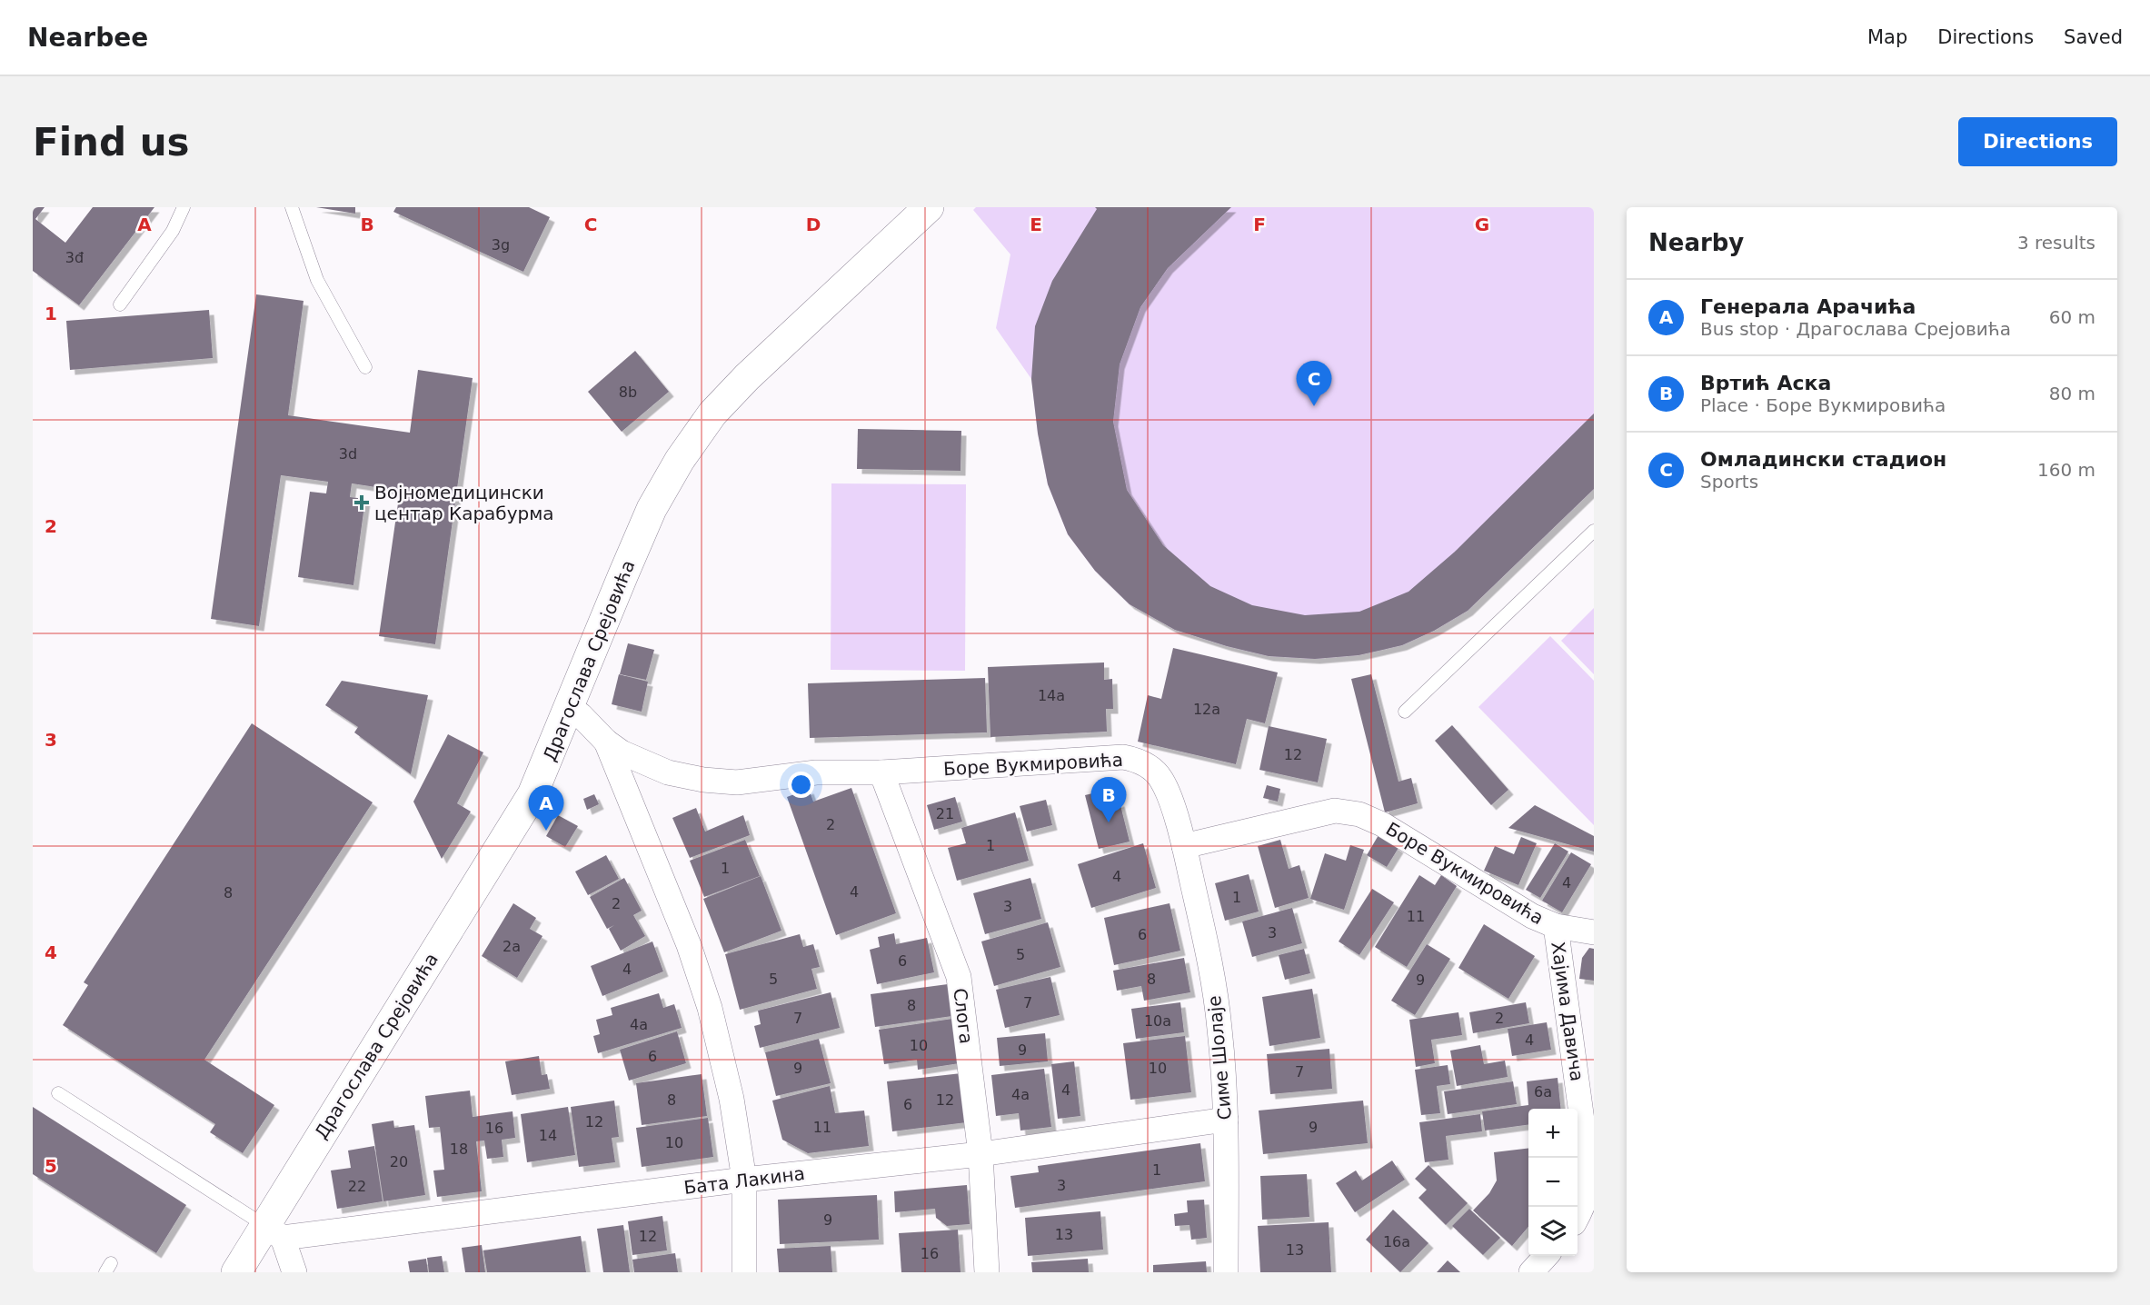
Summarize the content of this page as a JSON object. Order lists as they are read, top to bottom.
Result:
{
  "streets": {
    "main road": ["Драгослава Срејовића"],
    "street": [
      "Боре Вукмировића",
      "Хајима Давича",
      "Слога",
      "Симе Шолаје",
      "Бата Лакина"
    ]
  },
  "crossings": [
    ["Драгослава Срејовића", "Боре Вукмировића"],
    ["Драгослава Срејовића", "Бата Лакина"],
    ["Боре Вукмировића", "Хајима Давича"],
    ["Боре Вукмировића", "Слога"],
    ["Боре Вукмировића", "Симе Шолаје"],
    ["Слога", "Бата Лакина"],
    ["Симе Шолаје", "Бата Лакина"]
  ],
  "places": {
    "health": ["Војномедицински центар Карабурма"]
  },
  "house_numbers": [
    "3g",
    "3đ",
    "8b",
    "3d",
    "14a",
    "12a",
    "12",
    "21",
    "2",
    "1",
    "1",
    "4",
    "4",
    "4",
    "8",
    "1",
    "2",
    "3",
    "11",
    "3",
    "6",
    "2a",
    "5",
    "6",
    "4",
    "5",
    "8",
    "9",
    "7",
    "8",
    "7",
    "2",
    "10a",
    "4a",
    "4",
    "10",
    "9",
    "6",
    "9",
    "10",
    "7",
    "4",
    "6a",
    "4a",
    "8",
    "12",
    "6",
    "12",
    "11",
    "9",
    "16",
    "14",
    "10",
    "18",
    "20",
    "1",
    "3",
    "22",
    "9",
    "13",
    "12",
    "16a",
    "13",
    "16"
  ],
  "page": {
    "header": "Nearbee",
    "nav": ["Map", "Directions", "Saved"],
    "buttons": "Directions",
    "title": "Find us",
    "heading": ["Nearby", "3 results"],
    "list": [
      {
        "mark": "A",
        "name": "Генерала Арачића",
        "note": "Bus stop · Драгослава Срејовића",
        "value": "60 m"
      },
      {
        "mark": "B",
        "name": "Вртић Аска",
        "note": "Place · Боре Вукмировића",
        "value": "80 m"
      },
      {
        "mark": "C",
        "name": "Омладински стадион",
        "note": "Sports",
        "value": "160 m"
      }
    ],
    "pins": ["C", "B", "A"],
    "map_buttons": ["+", "−"]
  },
  "grid": {
    "columns": [
      "A",
      "B",
      "C",
      "D",
      "E",
      "F",
      "G"
    ],
    "rows": [
      "1",
      "2",
      "3",
      "4",
      "5"
    ]
  }
}
